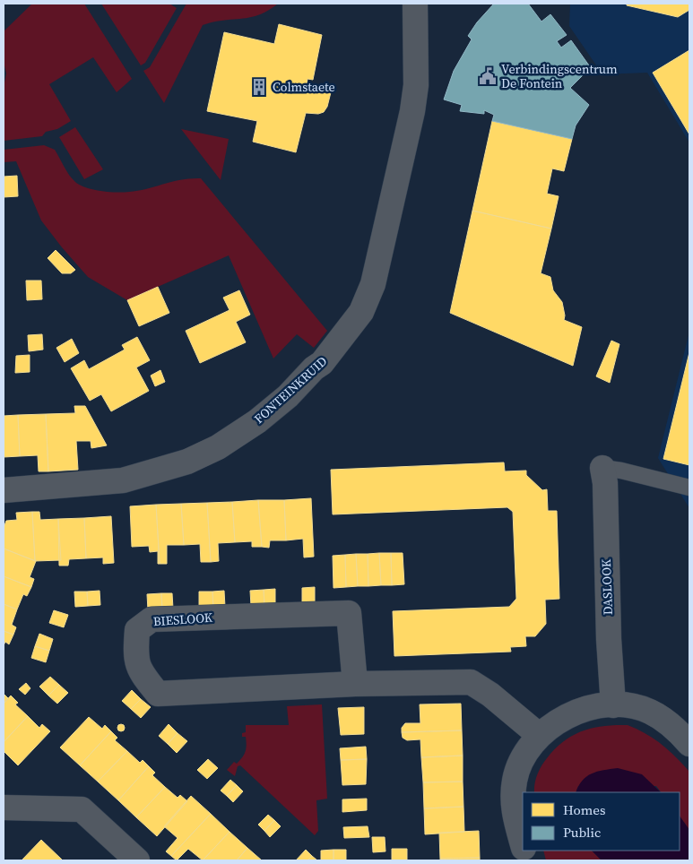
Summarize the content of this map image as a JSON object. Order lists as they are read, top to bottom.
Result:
{
  "streets": {
    "street": ["FONTEINKRUID", "DASLOOK", "BIESLOOK"]
  },
  "places": {
    "public building": ["Verbindingscentrum De Fontein"],
    "building": ["Colmstaete"]
  },
  "legend": ["Homes", "Public"]
}
